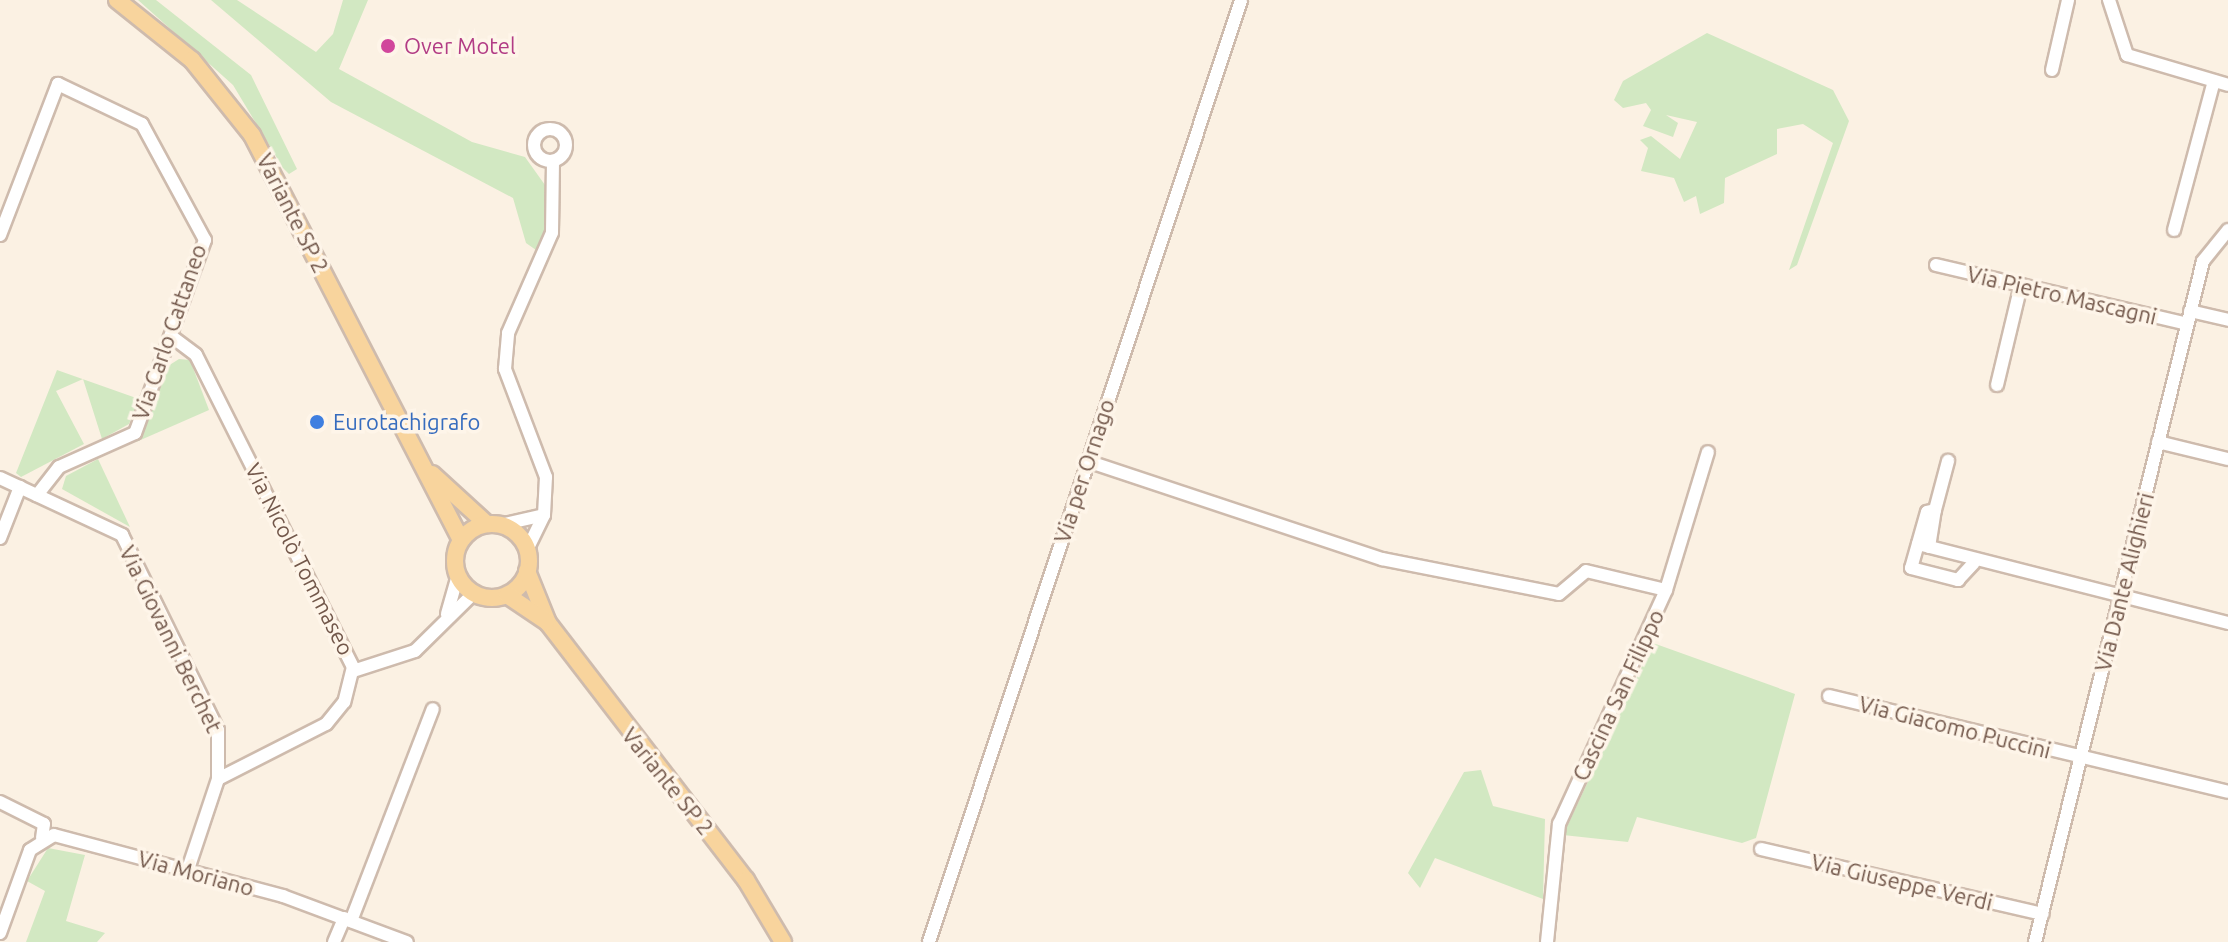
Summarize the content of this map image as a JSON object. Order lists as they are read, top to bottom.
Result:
{
  "streets": {
    "main road": ["Variante SP 2"],
    "street": [
      "Via Pietro Mascagni",
      "Via Carlo Cattaneo",
      "Via per Ornago",
      "Via Nicolò Tommaseo",
      "Via Dante Alighieri",
      "Via Giovanni Berchet",
      "Cascina San Filippo",
      "Via Giacomo Puccini",
      "Via Moriano",
      "Via Giuseppe Verdi"
    ]
  },
  "crossings": [
    ["Via Pietro Mascagni", "Via Dante Alighieri"],
    ["Via Carlo Cattaneo", "Via Nicolò Tommaseo"],
    ["Via Carlo Cattaneo", "Via Giovanni Berchet"],
    ["Via Nicolò Tommaseo", "Via Giovanni Berchet"],
    ["Via Dante Alighieri", "Via Giacomo Puccini"],
    ["Via Dante Alighieri", "Via Giuseppe Verdi"],
    ["Via Giovanni Berchet", "Via Moriano"]
  ],
  "places": ["Over Motel", "Eurotachigrafo"]
}
